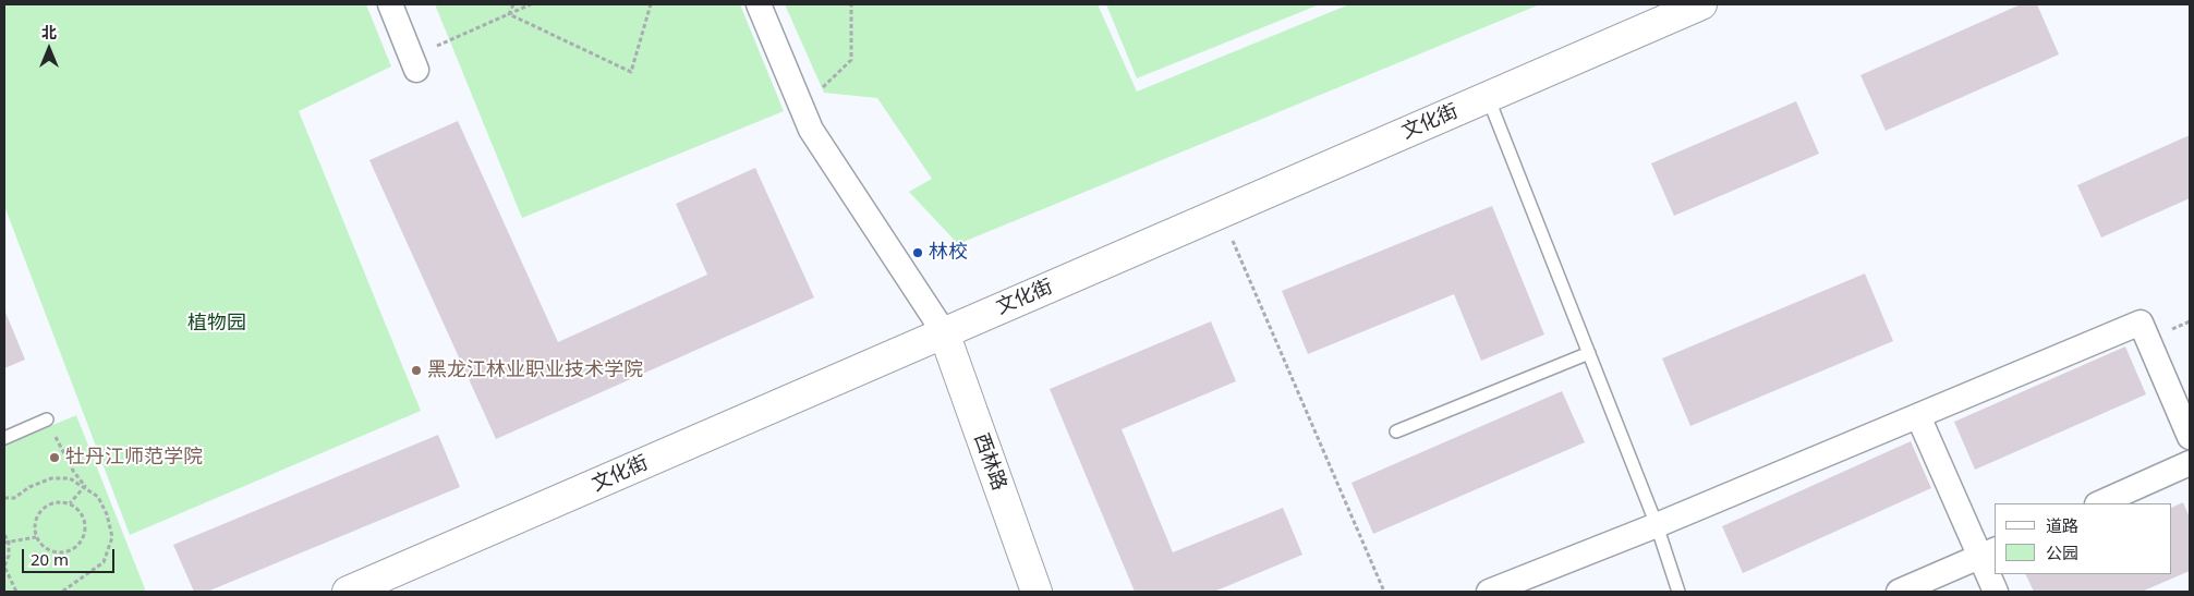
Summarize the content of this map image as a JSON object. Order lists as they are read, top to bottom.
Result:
{
  "streets": {
    "street": ["文化街", "西林路"]
  },
  "crossings": [
    ["文化街", "西林路"]
  ],
  "parks": ["植物园"],
  "places": ["林校", "黑龙江林业职业技术学院", "牡丹江师范学院"],
  "legend": ["道路", "公园"],
  "scale_bar": "20 m",
  "north": "top"
}
